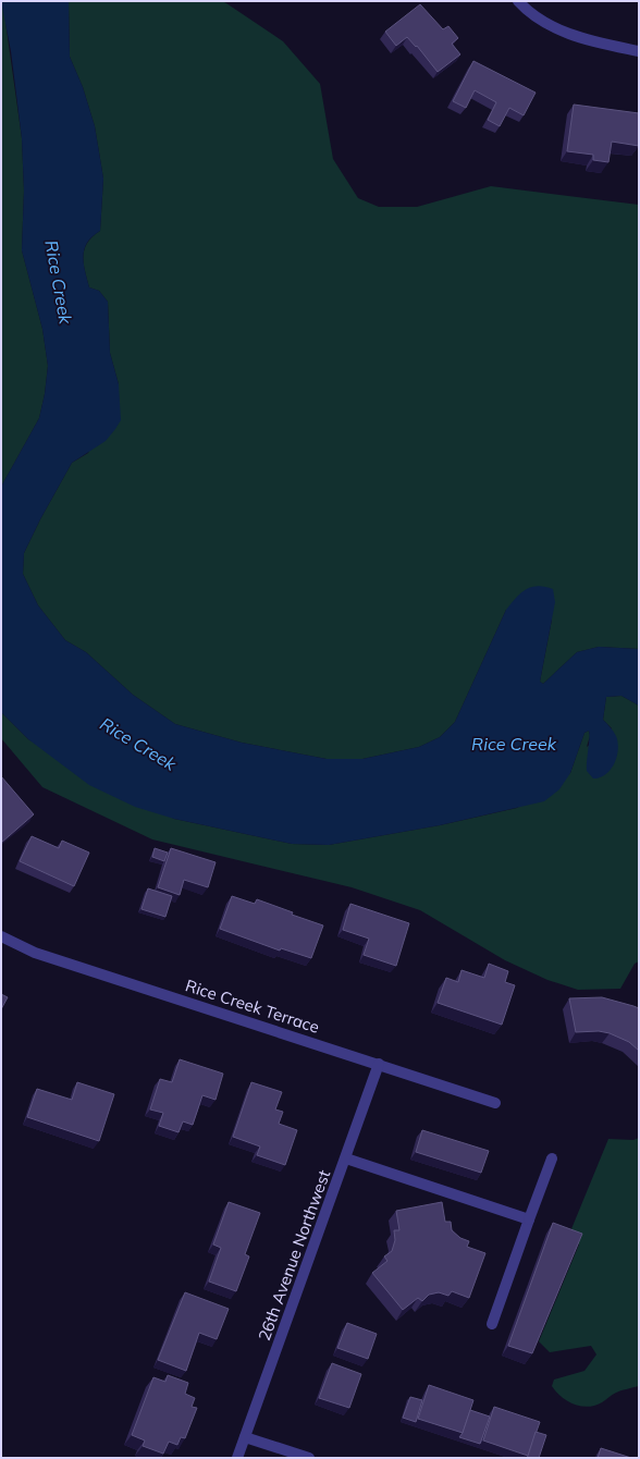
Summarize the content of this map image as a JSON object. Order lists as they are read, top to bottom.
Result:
{
  "streets": {
    "street": ["Rice Creek Terrace", "26th Avenue Northwest"]
  },
  "crossings": [
    ["Rice Creek Terrace", "26th Avenue Northwest"]
  ],
  "water": ["Rice Creek"]
}
